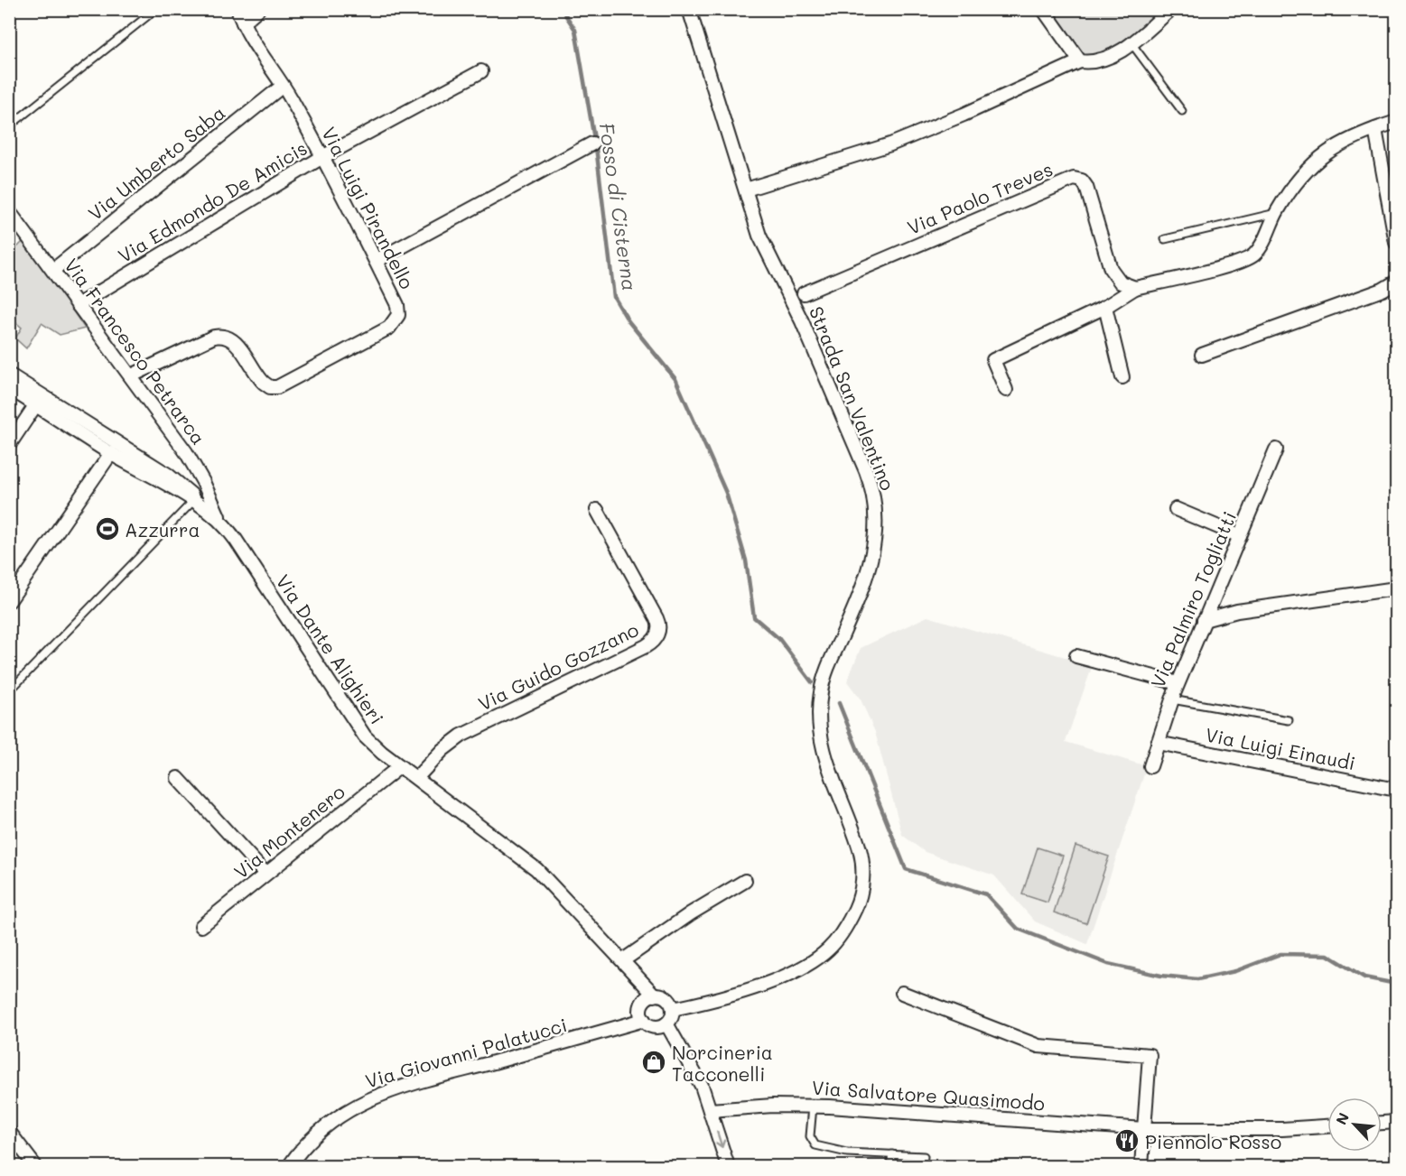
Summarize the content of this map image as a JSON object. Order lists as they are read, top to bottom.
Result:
{
  "streets": {
    "street": [
      "Via Umberto Saba",
      "Via Paolo Treves",
      "Via Edmondo De Amicis",
      "Via Luigi Pirandello",
      "Via Francesco Petrarca",
      "Strada San Valentino",
      "Via Palmiro Togliatti",
      "Via Dante Alighieri",
      "Via Guido Gozzano",
      "Via Luigi Einaudi",
      "Via Montenero",
      "Via Giovanni Palatucci",
      "Via Salvatore Quasimodo"
    ]
  },
  "crossings": [
    ["Via Umberto Saba", "Via Luigi Pirandello"],
    ["Via Umberto Saba", "Via Francesco Petrarca"],
    ["Via Edmondo De Amicis", "Via Luigi Pirandello"],
    ["Via Edmondo De Amicis", "Via Francesco Petrarca"],
    ["Via Luigi Pirandello", "Via Francesco Petrarca"],
    ["Via Francesco Petrarca", "Via Dante Alighieri"],
    ["Strada San Valentino", "Via Dante Alighieri"],
    ["Strada San Valentino", "Via Giovanni Palatucci"],
    ["Via Palmiro Togliatti", "Via Luigi Einaudi"],
    ["Via Dante Alighieri", "Via Guido Gozzano"],
    ["Via Dante Alighieri", "Via Montenero"],
    ["Via Dante Alighieri", "Via Giovanni Palatucci"]
  ],
  "water": ["Fosso di Cisterna"],
  "places": {
    "sports": ["Azzurra"],
    "shop": ["Norcineria Tacconelli"],
    "restaurant": ["Piennolo Rosso"]
  },
  "north": "top left"
}
